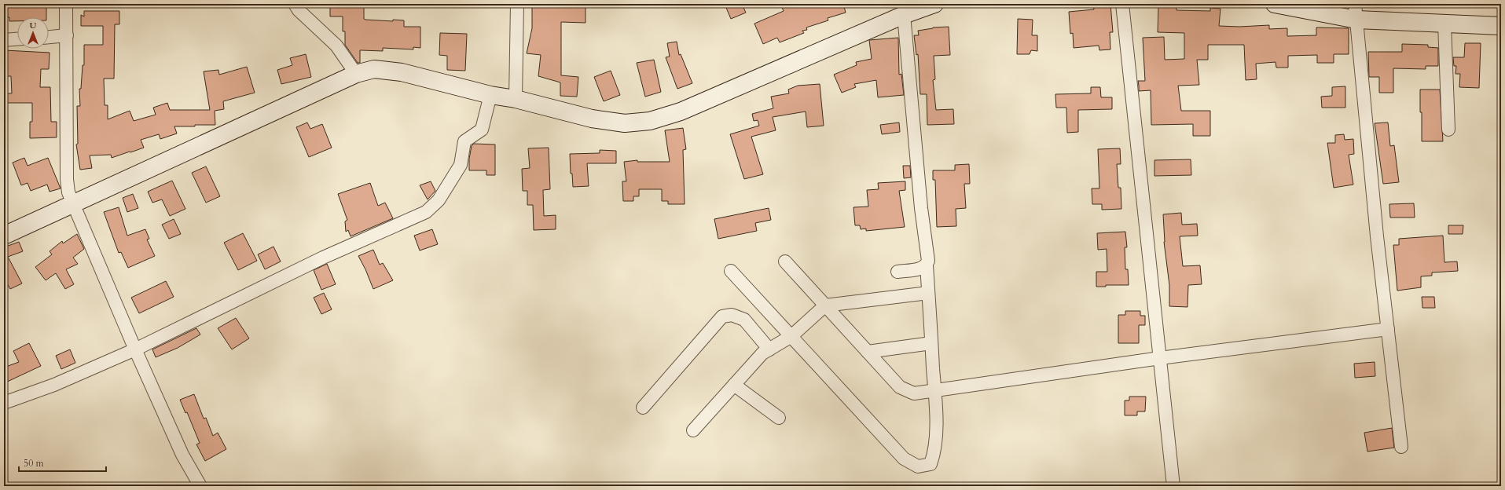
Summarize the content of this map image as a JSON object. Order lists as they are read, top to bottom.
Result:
{
  "scale_bar": "50 m",
  "north": "top"
}
